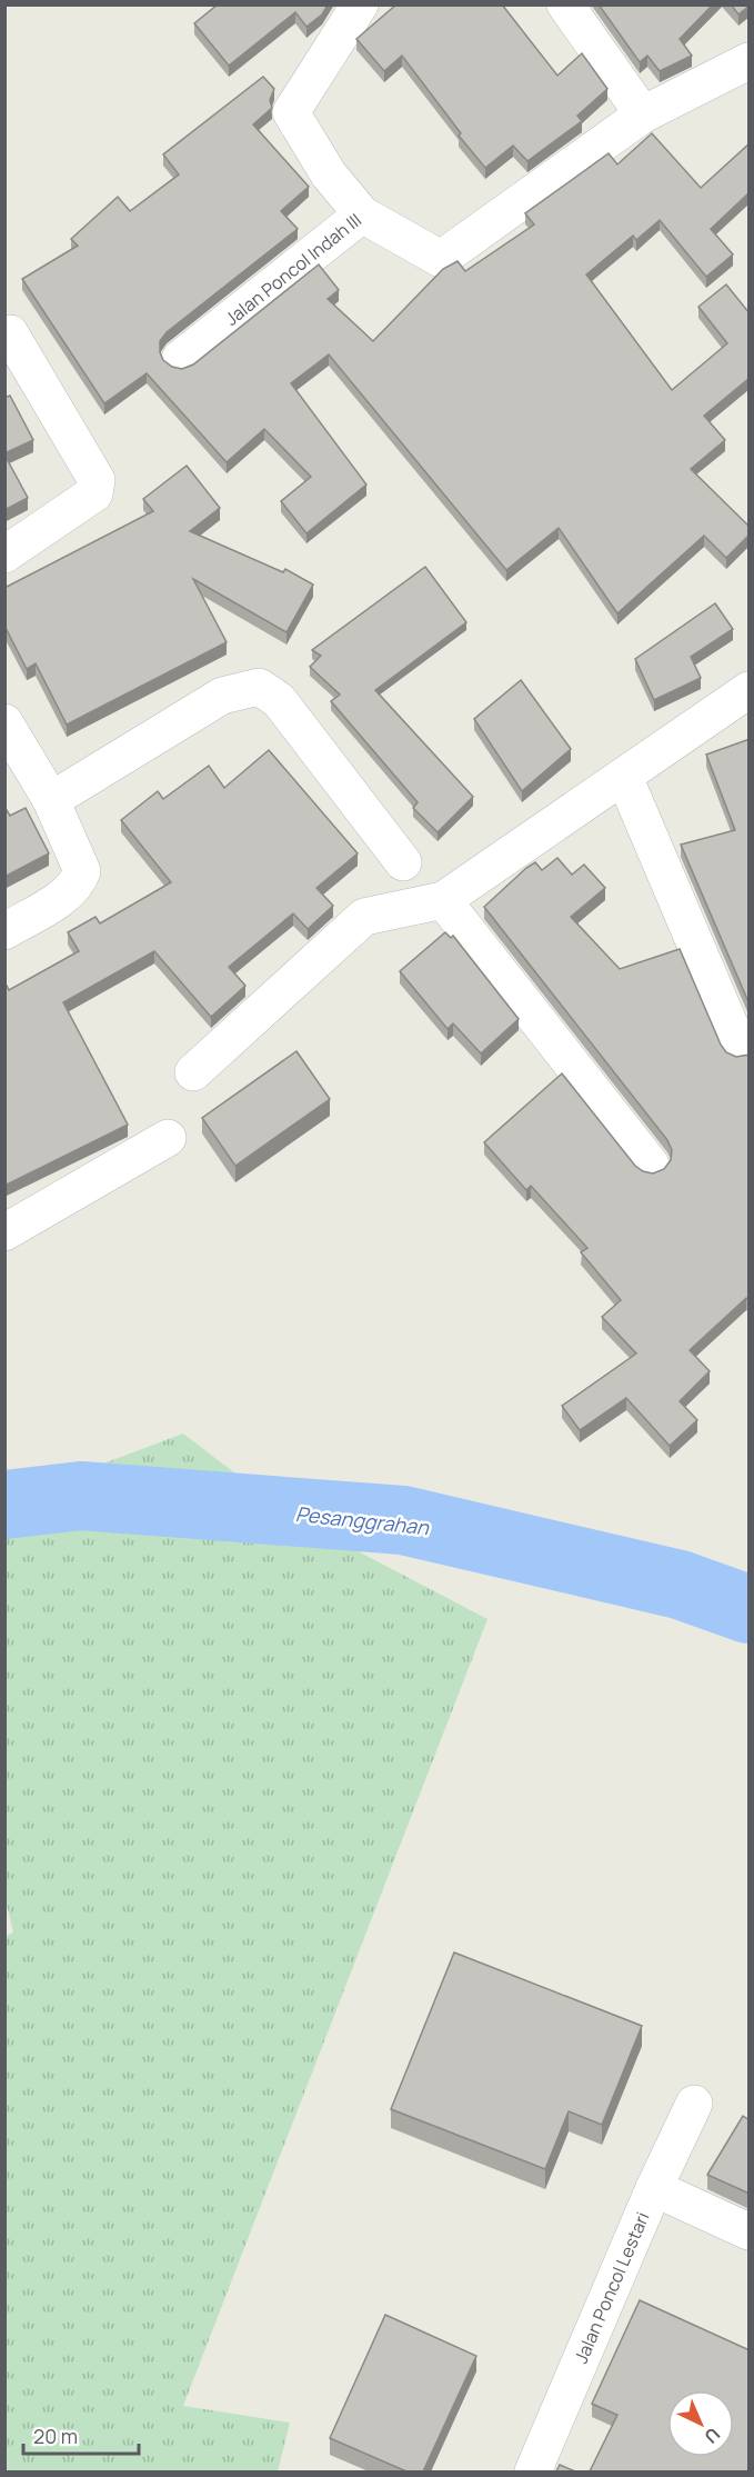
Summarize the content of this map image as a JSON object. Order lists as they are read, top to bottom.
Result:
{
  "streets": {
    "street": ["Jalan Poncol Indah III", "Jalan Poncol Lestari"]
  },
  "water": ["Pesanggrahan"],
  "scale_bar": "20 m",
  "north": "bottom right"
}
